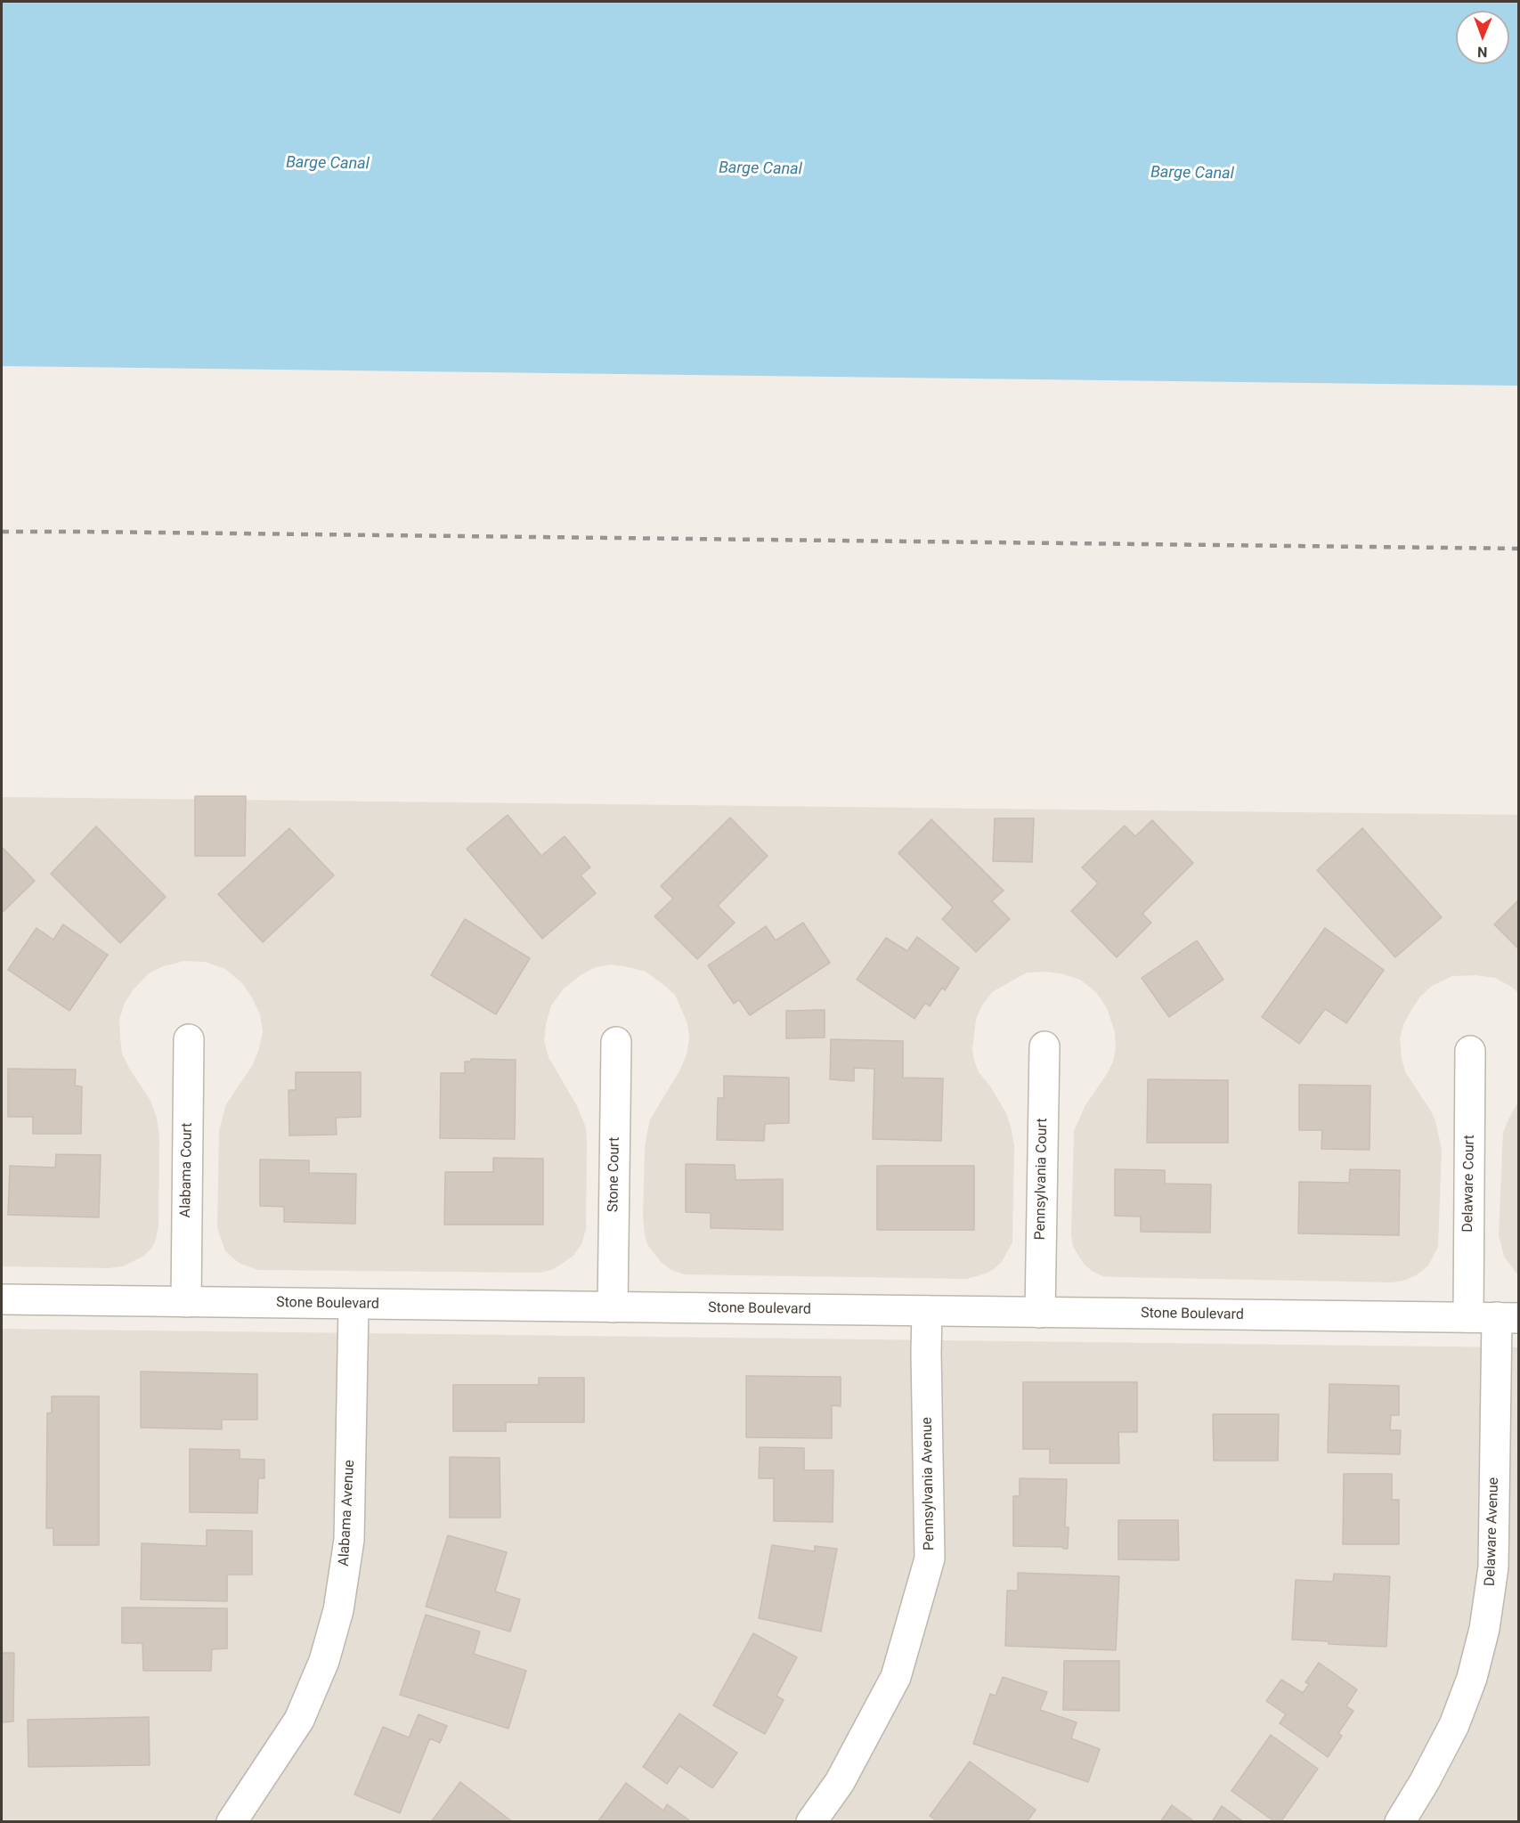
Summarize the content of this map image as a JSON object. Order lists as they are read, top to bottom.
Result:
{
  "streets": {
    "street": [
      "Alabama Court",
      "Stone Court",
      "Pennsylvania Court",
      "Delaware Court",
      "Stone Boulevard",
      "Pennsylvania Avenue",
      "Alabama Avenue",
      "Delaware Avenue"
    ]
  },
  "crossings": [
    ["Alabama Court", "Stone Boulevard"],
    ["Stone Court", "Stone Boulevard"],
    ["Pennsylvania Court", "Stone Boulevard"],
    ["Delaware Court", "Stone Boulevard"],
    ["Delaware Court", "Delaware Avenue"],
    ["Stone Boulevard", "Pennsylvania Avenue"],
    ["Stone Boulevard", "Alabama Avenue"],
    ["Stone Boulevard", "Delaware Avenue"]
  ],
  "water": ["Barge Canal"],
  "north": "bottom"
}
